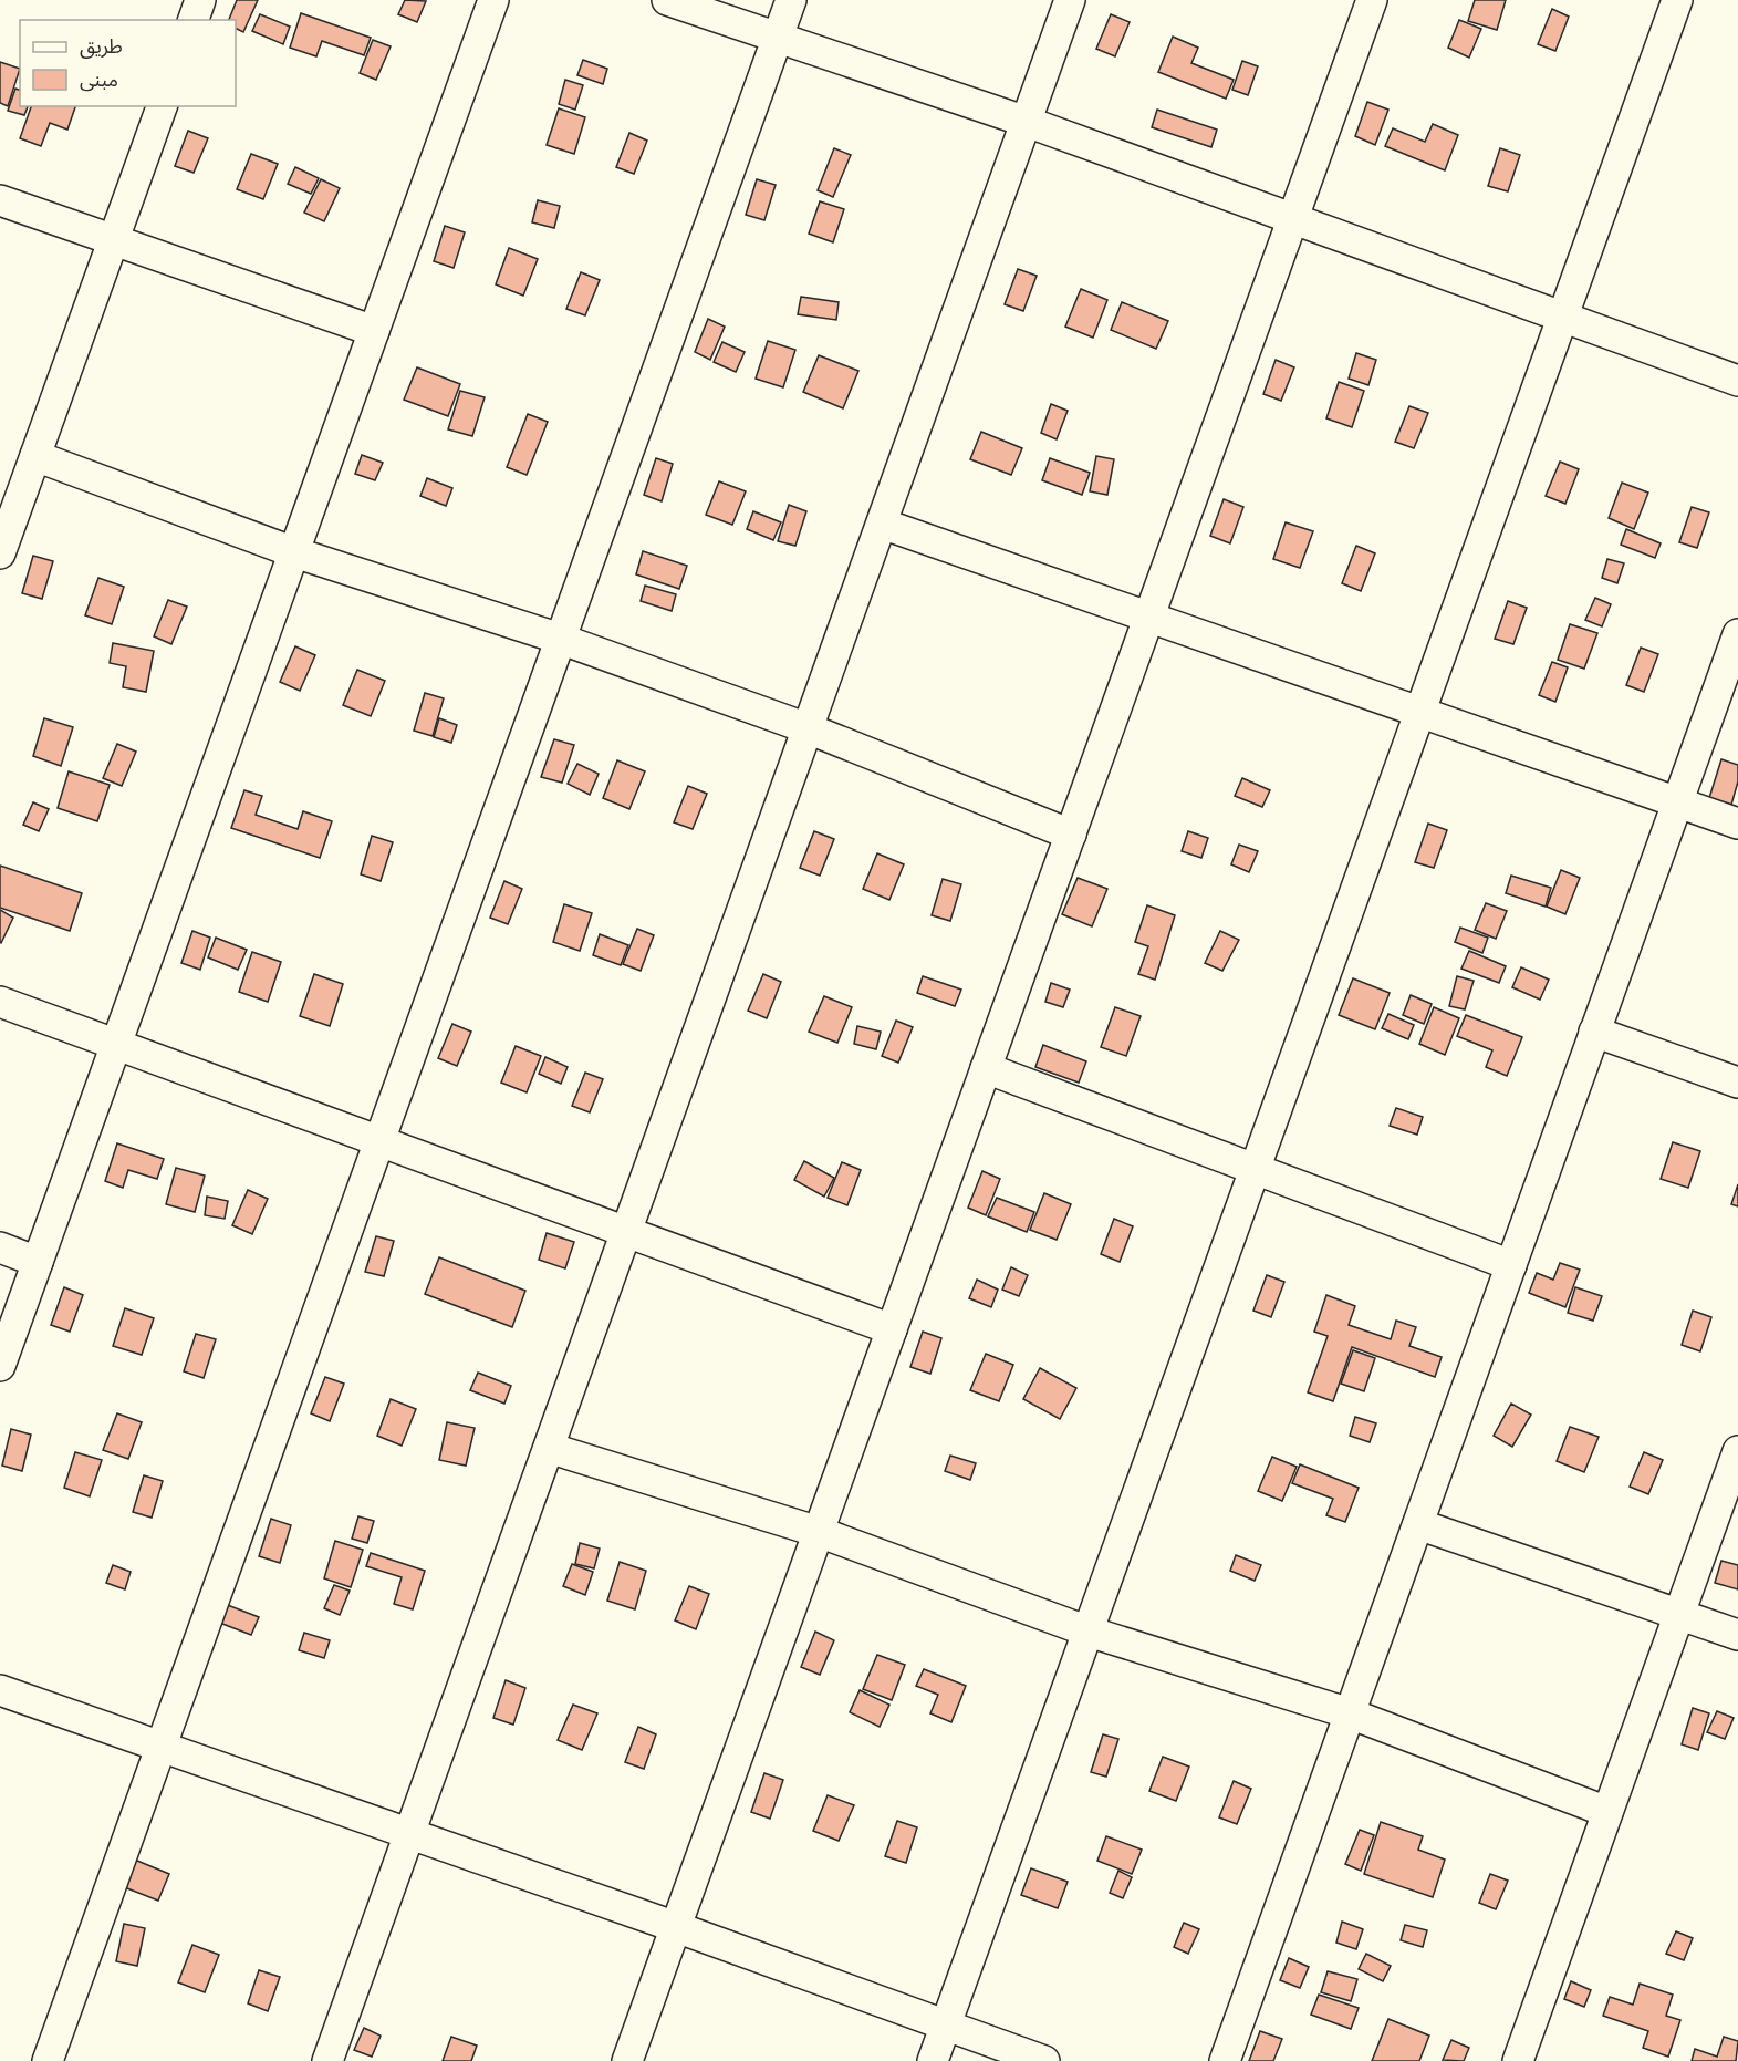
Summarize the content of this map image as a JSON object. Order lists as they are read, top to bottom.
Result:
{
  "legend": ["طريق", "مبنى"]
}
